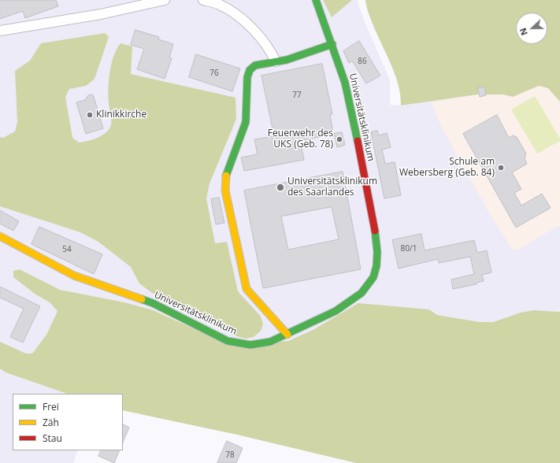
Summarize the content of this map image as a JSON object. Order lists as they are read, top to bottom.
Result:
{
  "streets": {
    "street": ["Universitätsklinikum"]
  },
  "places": [
    "Klinikkirche",
    "Feuerwehr des UKS (Geb. 78)",
    "Schule am Webersberg (Geb. 84)",
    "Universitätsklinikum des Saarlandes"
  ],
  "house_numbers": [
    "86",
    "76",
    "77",
    "80/1",
    "54",
    "78"
  ],
  "legend": ["Frei", "Zäh", "Stau"],
  "north": "left"
}
